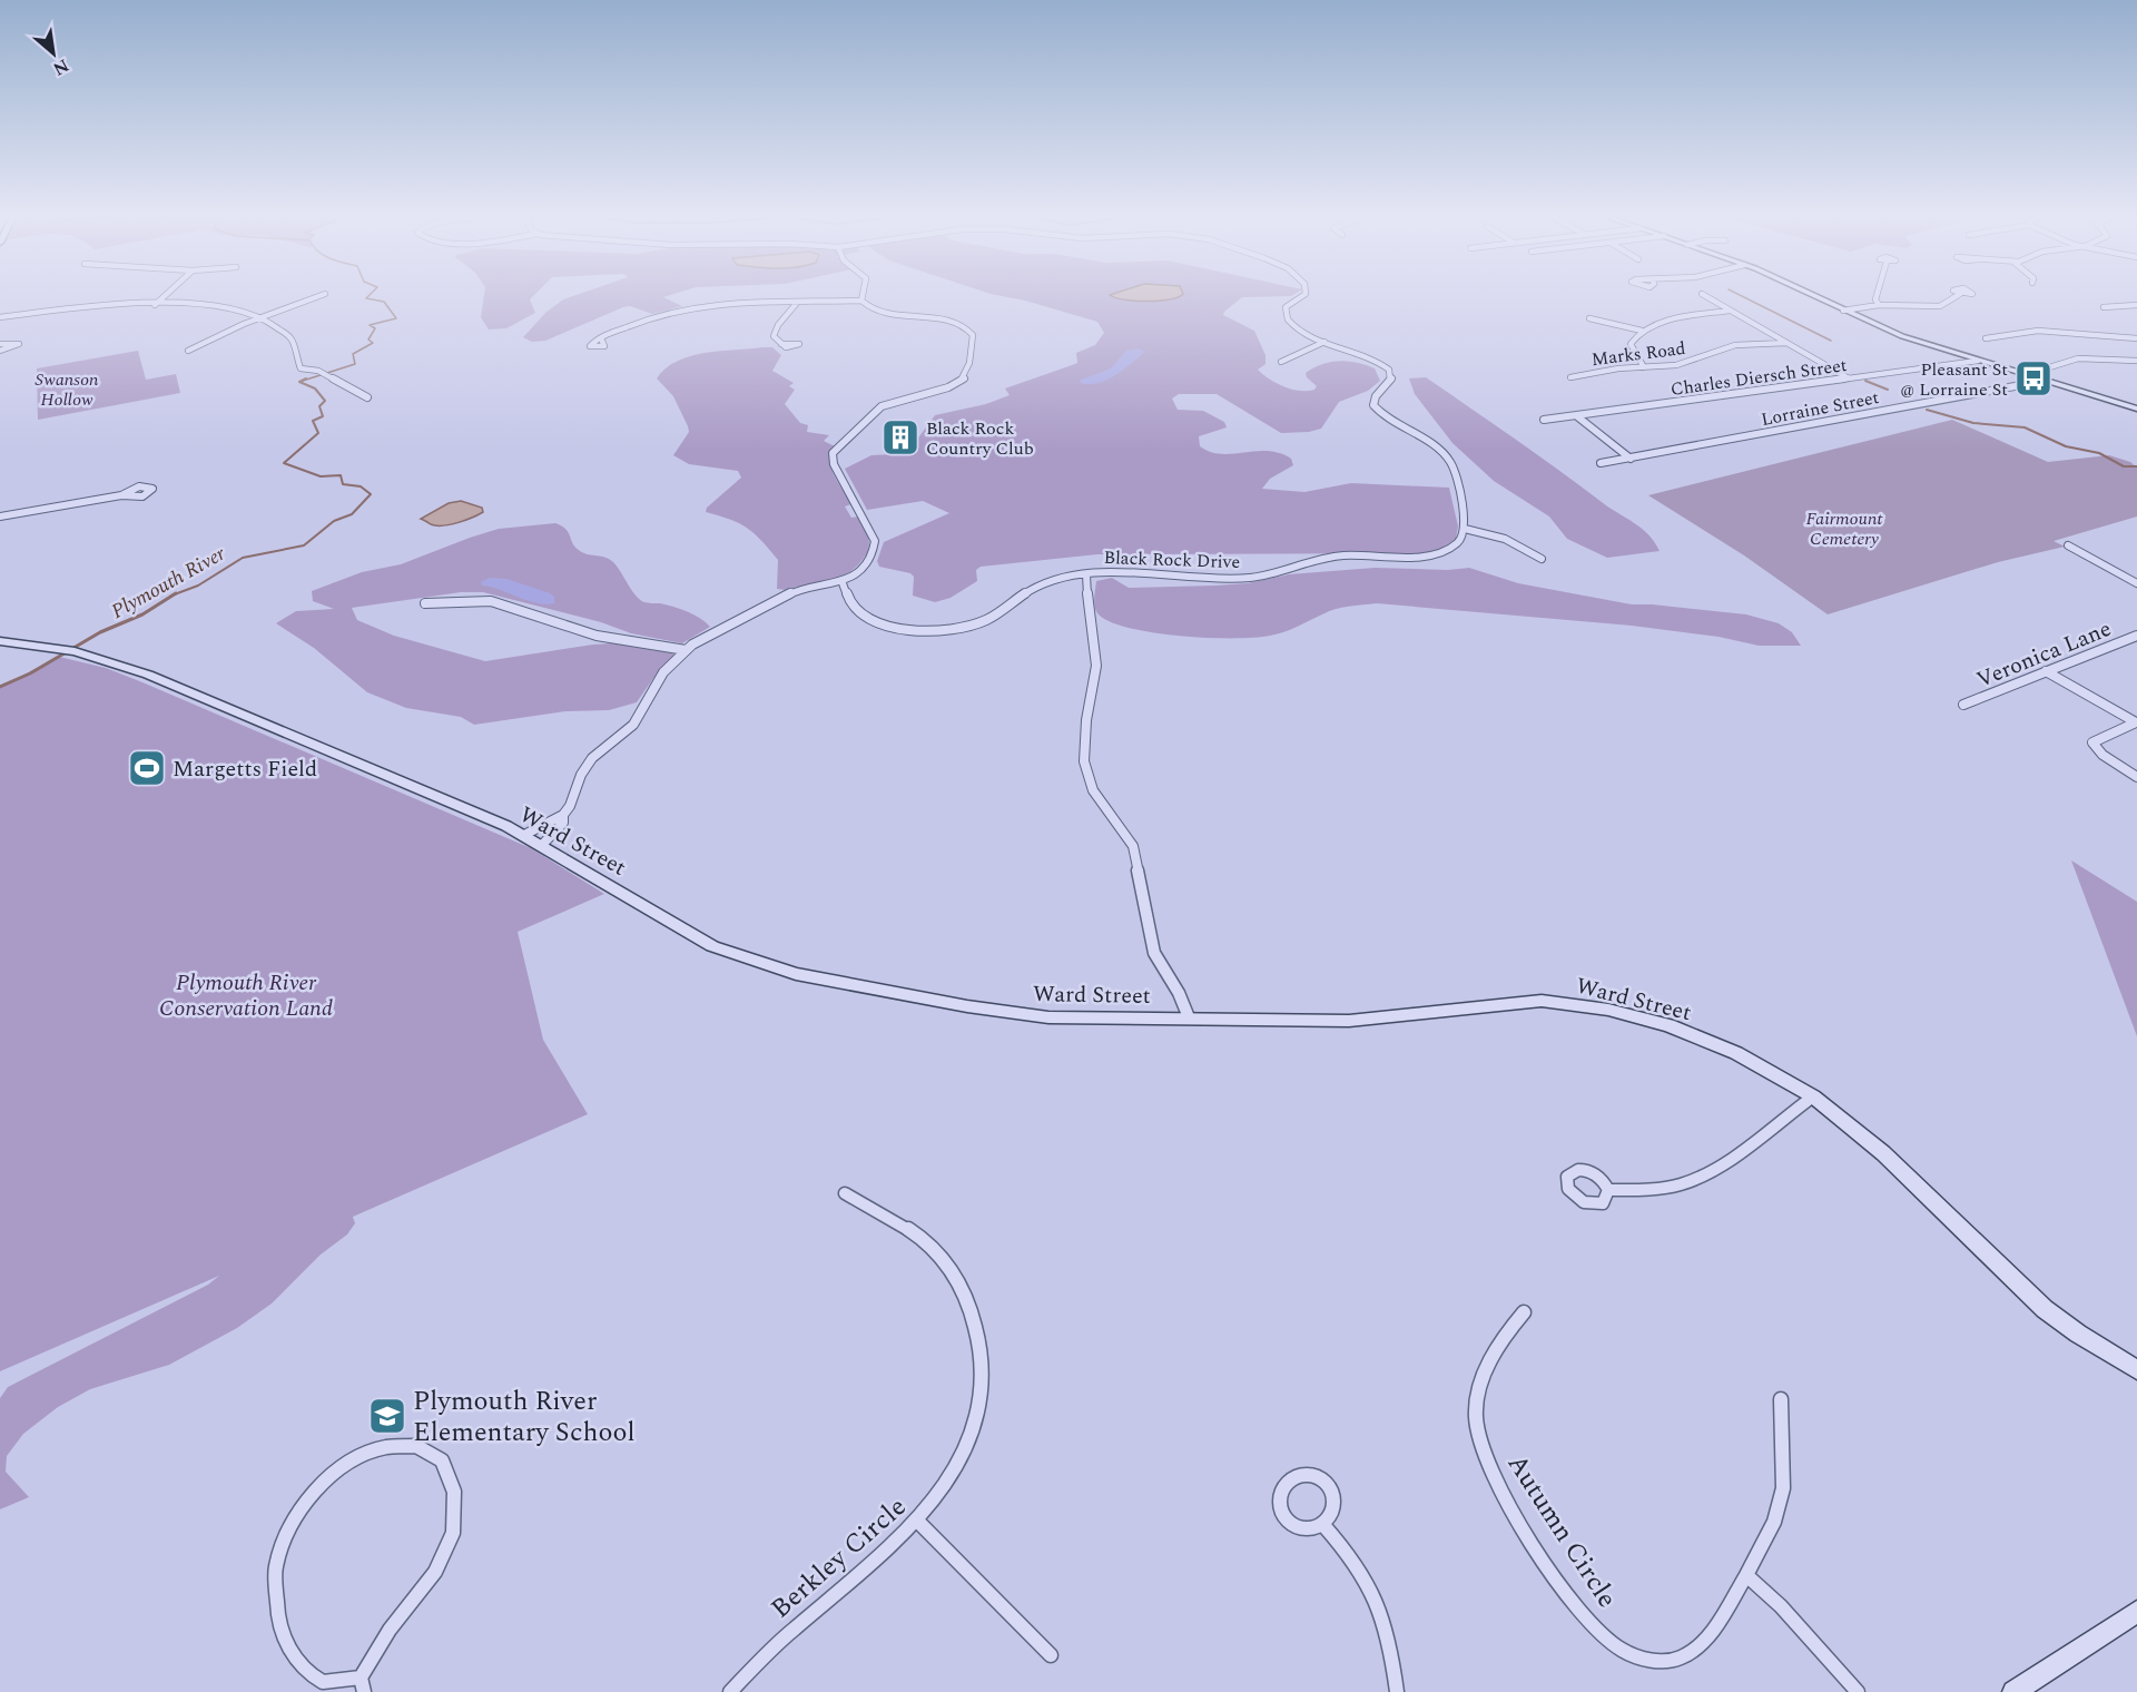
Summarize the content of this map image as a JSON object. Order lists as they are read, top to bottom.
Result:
{
  "streets": {
    "street": [
      "Marks Road",
      "Charles Diersch Street",
      "Lorraine Street",
      "Black Rock Drive",
      "Veronica Lane",
      "Ward Street",
      "Autumn Circle",
      "Berkley Circle"
    ]
  },
  "water": ["Plymouth River"],
  "parks": ["Swanson Hollow", "Fairmount Cemetery", "Plymouth River Conservation Land"],
  "places": {
    "bus stop": ["Pleasant St @ Lorraine St"],
    "building": ["Black Rock Country Club"],
    "sports": ["Margetts Field"],
    "school or university": ["Plymouth River Elementary School"]
  },
  "north": "bottom right"
}
